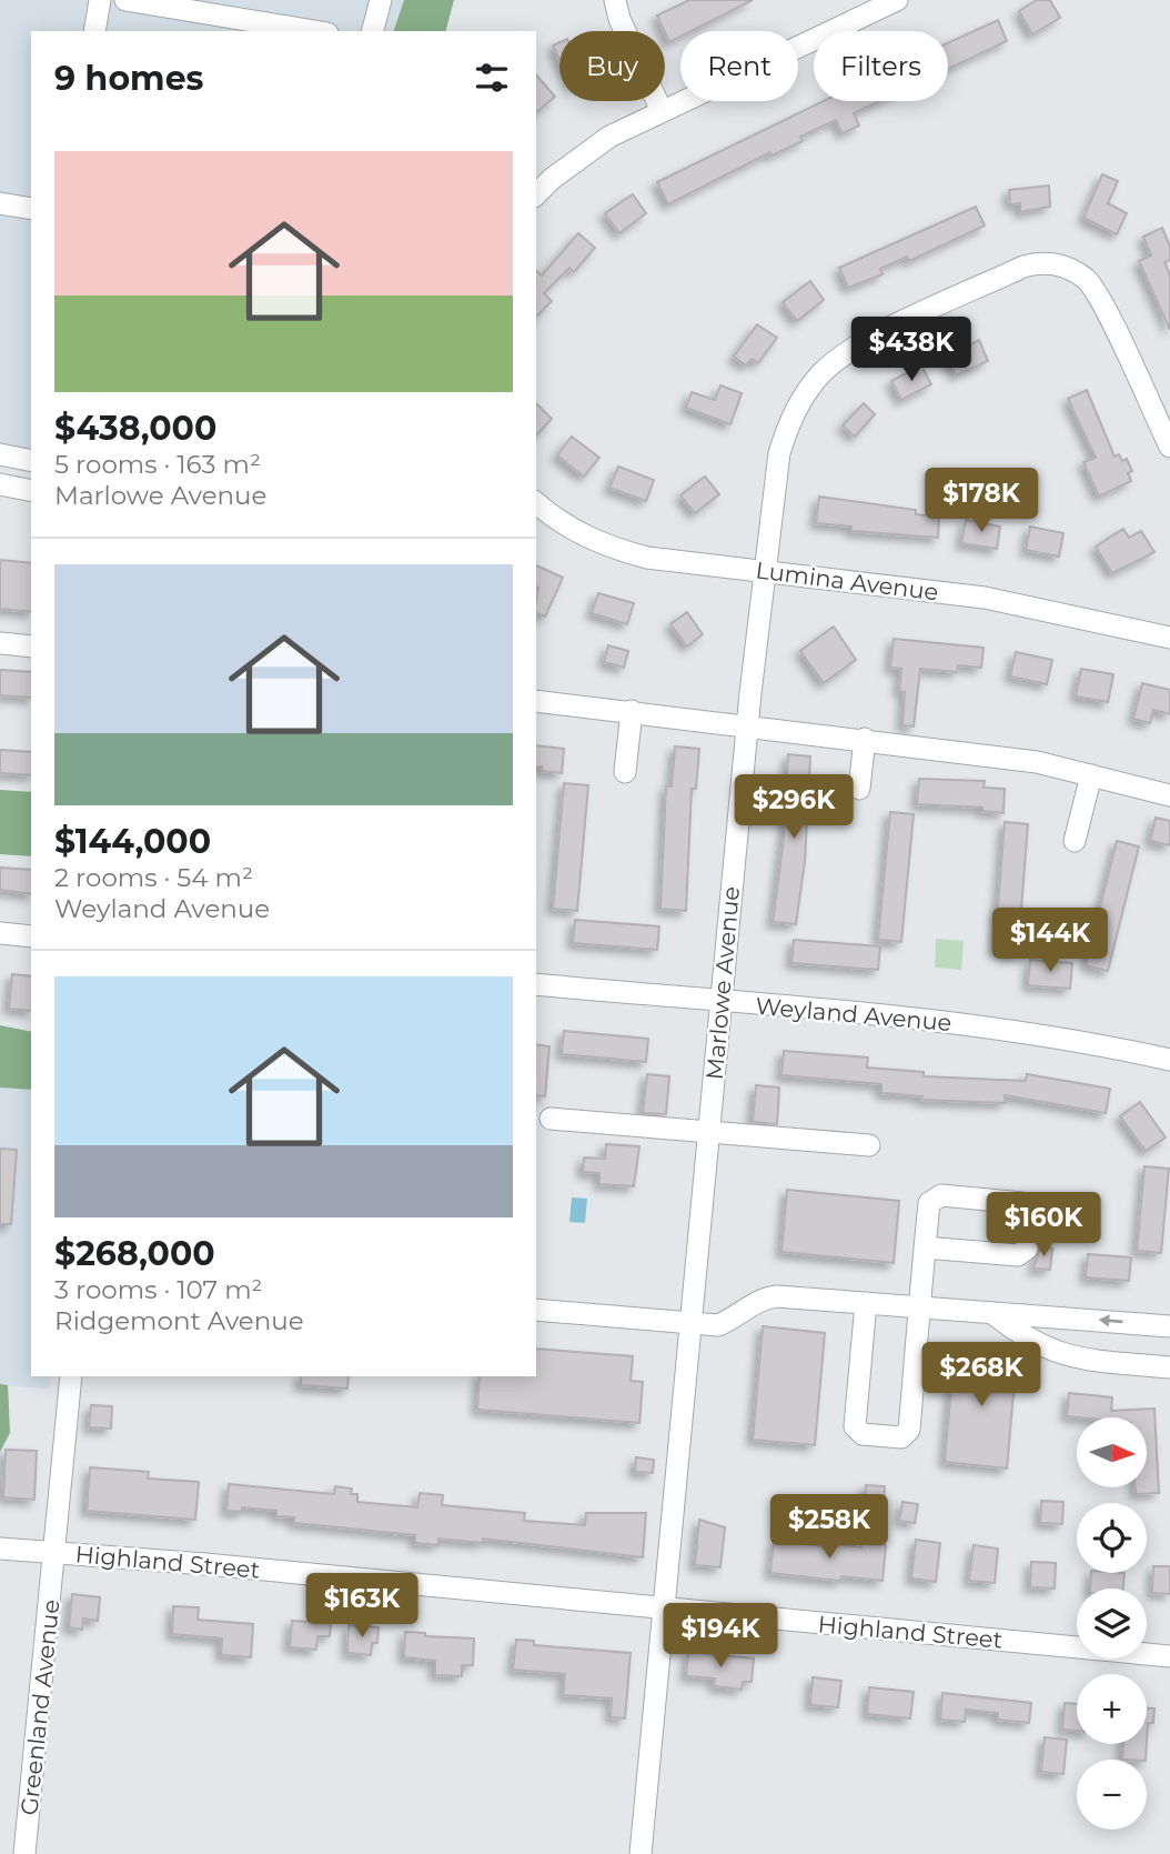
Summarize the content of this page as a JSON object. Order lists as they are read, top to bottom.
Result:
{
  "streets": {
    "street": [
      "Lumina Avenue",
      "Marlowe Avenue",
      "Weyland Avenue",
      "Highland Street",
      "Greenland Avenue"
    ]
  },
  "crossings": [
    ["Lumina Avenue", "Marlowe Avenue"],
    ["Marlowe Avenue", "Weyland Avenue"],
    ["Marlowe Avenue", "Highland Street"],
    ["Highland Street", "Greenland Avenue"]
  ],
  "north": "right",
  "page": {
    "chip": ["Buy", "Rent", "Filters"],
    "heading": "9 homes",
    "list": [
      {
        "name": "$438,000",
        "note": "5 rooms · 163 m² · Marlowe Avenue"
      },
      {
        "name": "$144,000",
        "note": "2 rooms · 54 m² · Weyland Avenue"
      },
      {
        "name": "$268,000",
        "note": "3 rooms · 107 m² · Ridgemont Avenue"
      }
    ],
    "price": [
      "$438K",
      "$178K",
      "$296K",
      "$144K",
      "$160K",
      "$268K",
      "$258K",
      "$163K",
      "$194K"
    ],
    "map_buttons": ["+", "−"]
  }
}
